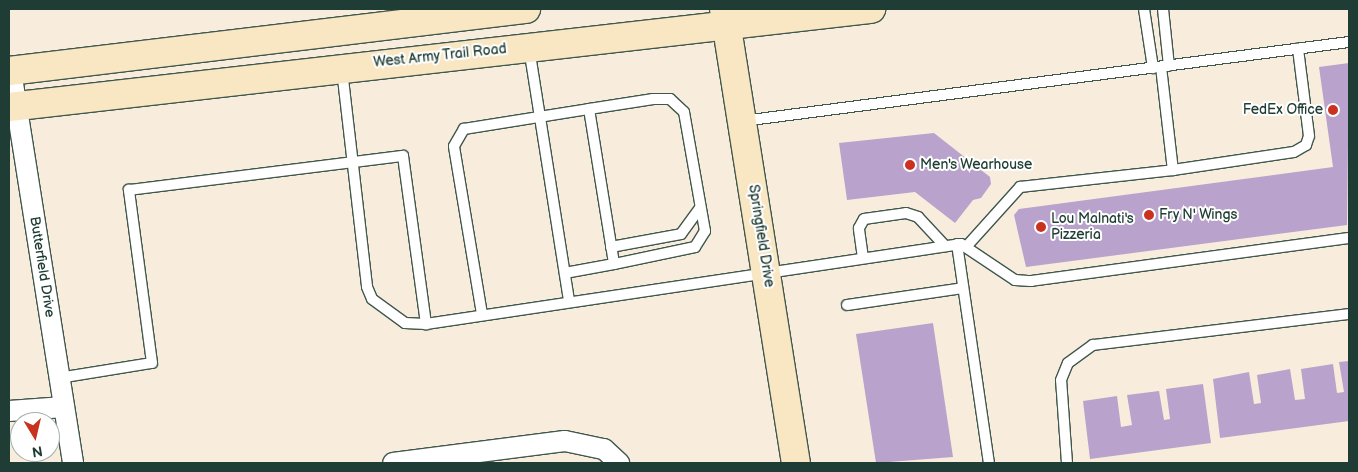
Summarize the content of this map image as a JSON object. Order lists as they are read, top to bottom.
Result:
{
  "streets": {
    "main road": ["West Army Trail Road", "Springfield Drive"],
    "street": ["Butterfield Drive"]
  },
  "crossings": [
    ["West Army Trail Road", "Springfield Drive"],
    ["West Army Trail Road", "Butterfield Drive"]
  ],
  "places": [
    "FedEx Office",
    "Men's Wearhouse",
    "Fry N' Wings",
    "Lou Malnati's Pizzeria"
  ],
  "north": "bottom"
}
